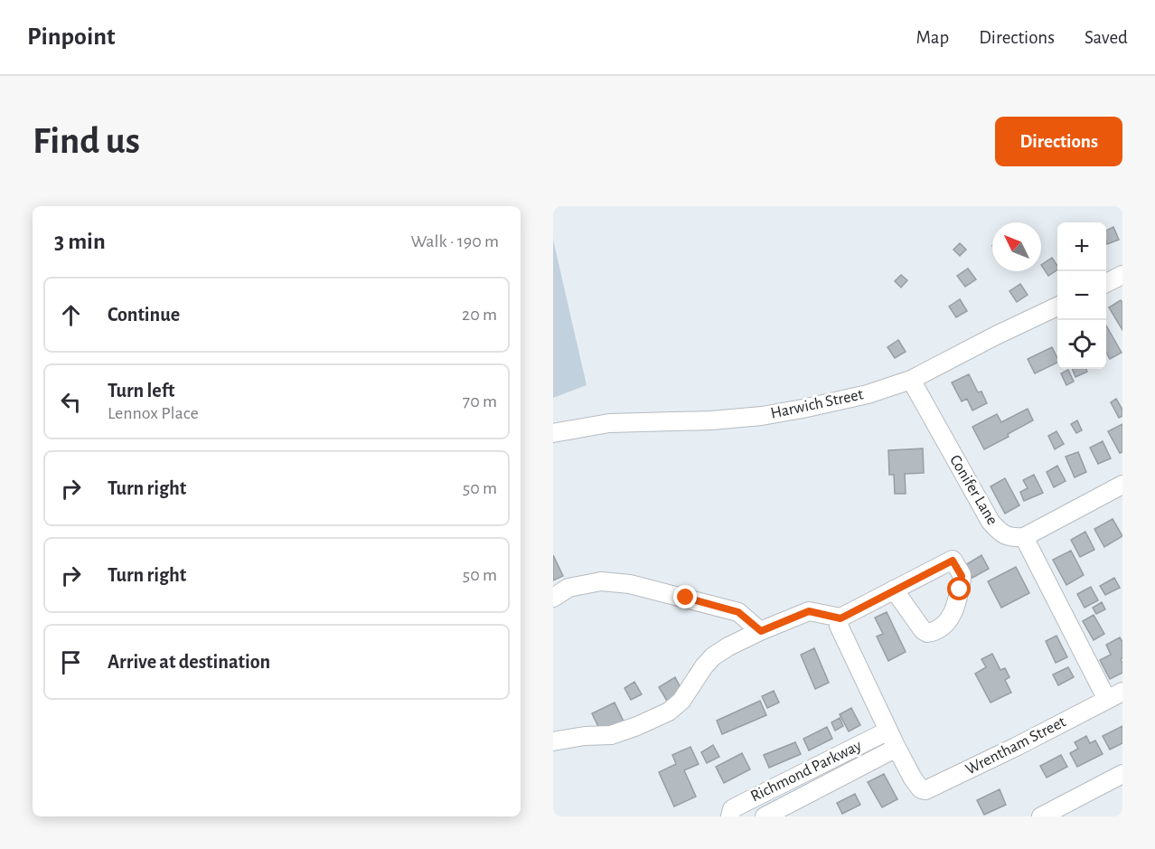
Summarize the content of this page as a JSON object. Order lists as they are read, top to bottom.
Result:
{
  "streets": {
    "street": [
      "Harwich Street",
      "Conifer Lane",
      "Wrentham Street",
      "Richmond Parkway"
    ]
  },
  "crossings": [
    ["Harwich Street", "Conifer Lane"],
    ["Wrentham Street", "Richmond Parkway"]
  ],
  "north": "top left",
  "page": {
    "header": "Pinpoint",
    "nav": ["Map", "Directions", "Saved"],
    "buttons": "Directions",
    "title": "Find us",
    "heading": ["3 min", "Walk · 190 m"],
    "map_buttons": ["+", "−"],
    "list": [
      ["Continue", "20 m"],
      ["Turn left", "Lennox Place", "70 m"],
      ["Turn right", "50 m"],
      ["Turn right", "50 m"],
      "Arrive at destination"
    ]
  }
}
